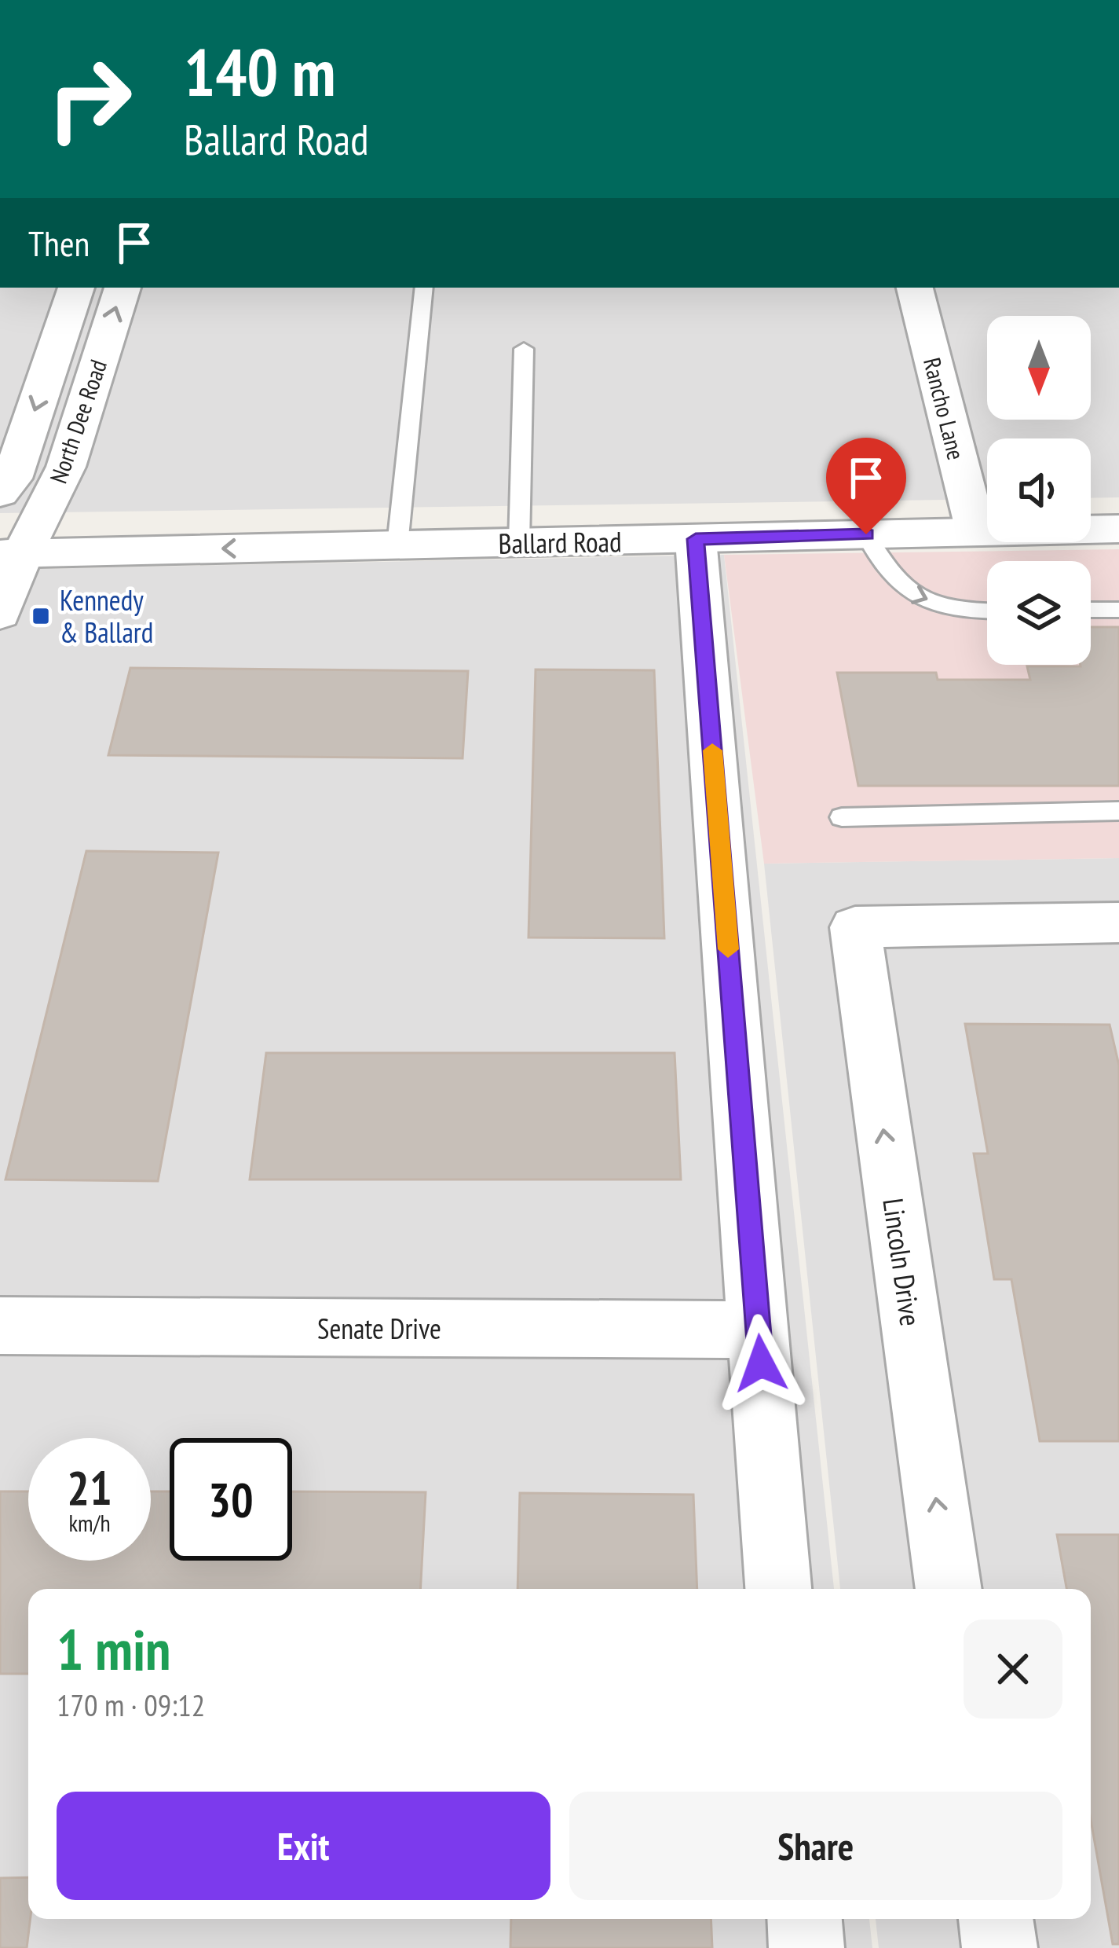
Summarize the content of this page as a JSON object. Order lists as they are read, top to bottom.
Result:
{
  "streets": {
    "street": [
      "Rancho Lane",
      "North Dee Road",
      "Ballard Road",
      "Lincoln Drive",
      "Senate Drive"
    ]
  },
  "crossings": [
    ["Rancho Lane", "Ballard Road"],
    ["North Dee Road", "Ballard Road"]
  ],
  "places": {
    "transit": ["Kennedy & Ballard"]
  },
  "north": "bottom",
  "page": {
    "turn": ["140 m", "Ballard Road"],
    "then": "Then",
    "speed": "21 km/h",
    "limit": "30",
    "heading": ["1 min", "170 m · 09:12"],
    "buttons": ["Exit", "Share"]
  }
}
